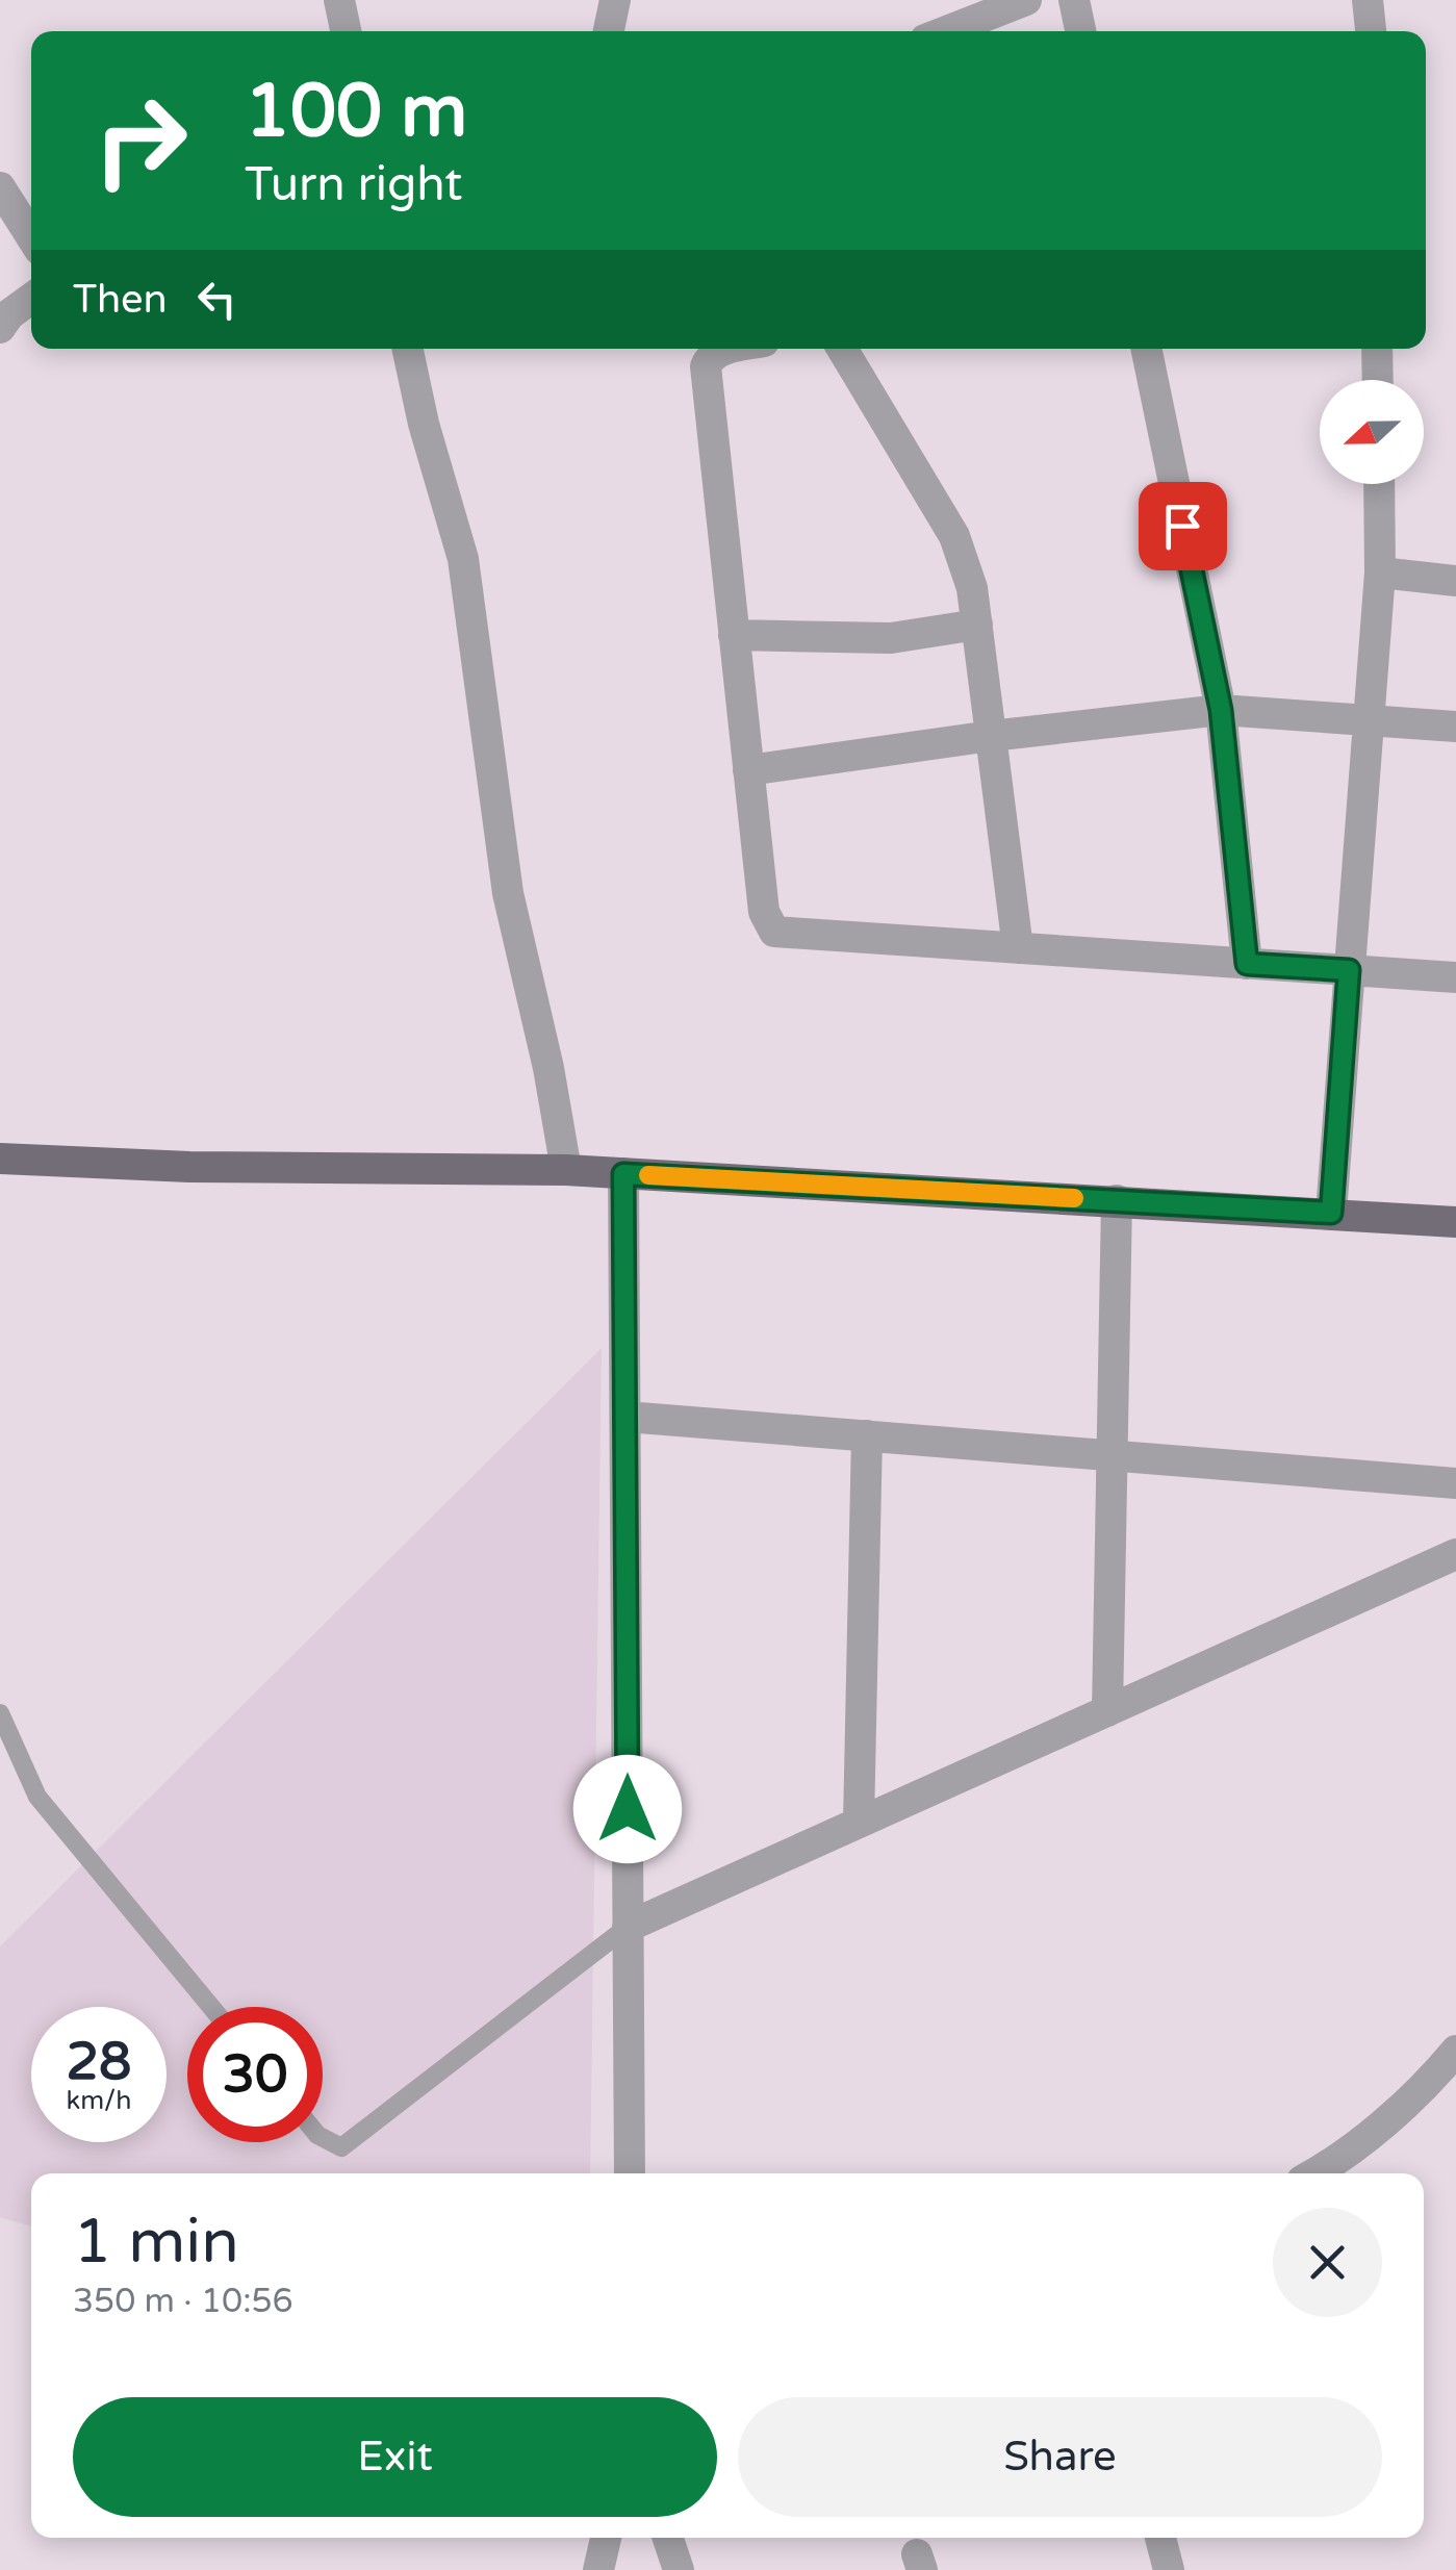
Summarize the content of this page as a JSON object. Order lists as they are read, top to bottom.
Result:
{
  "north": "left",
  "page": {
    "turn": ["100 m", "Turn right"],
    "then": "Then",
    "speed": "28 km/h",
    "limit": "30",
    "heading": ["1 min", "350 m · 10:56"],
    "buttons": ["Exit", "Share"]
  }
}
